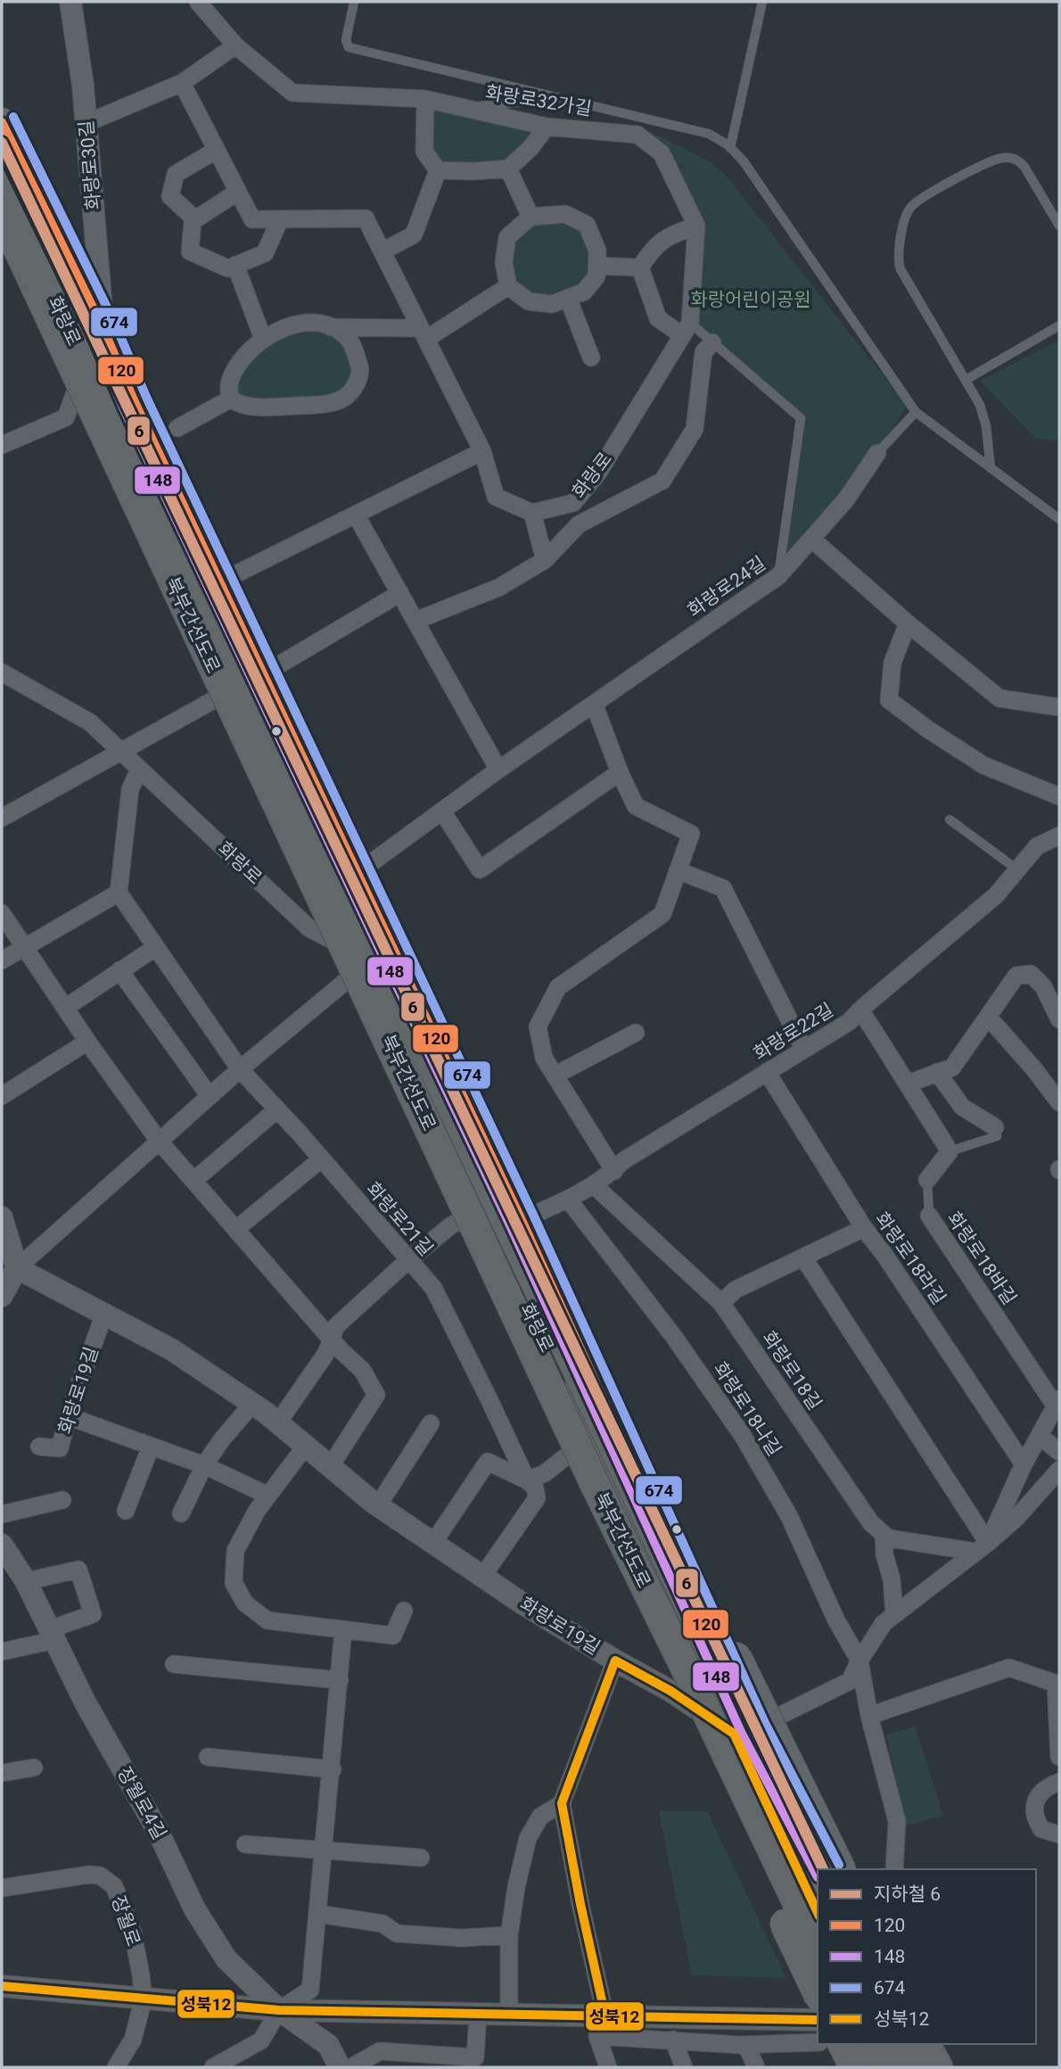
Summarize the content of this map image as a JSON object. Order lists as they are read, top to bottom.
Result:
{
  "streets": {
    "highway": ["북부간선도로"],
    "main road": ["화랑로"],
    "street": [
      "화랑로32가길",
      "화랑로30길",
      "화랑로24길",
      "화랑로22길",
      "화랑로21길",
      "화랑로18라길",
      "화랑로18바길",
      "화랑로18길",
      "화랑로19길",
      "화랑로18나길",
      "장월로4길",
      "장월로"
    ]
  },
  "crossings": [
    ["화랑로32가길", "화랑로"],
    ["화랑로30길", "화랑로"],
    ["화랑로", "화랑로24길"],
    ["화랑로", "북부간선도로"],
    ["화랑로", "화랑로22길"],
    ["화랑로", "화랑로19길"],
    ["화랑로22길", "화랑로18라길"],
    ["화랑로22길", "화랑로18길"],
    ["화랑로22길", "화랑로18나길"]
  ],
  "parks": ["화랑어린이공원"],
  "lines": [
    "transit line 674",
    "transit line 120",
    "metro line 6",
    "transit line 148",
    "transit line 성북12"
  ],
  "legend": [
    "지하철 6",
    "120",
    "148",
    "674",
    "성북12"
  ]
}
